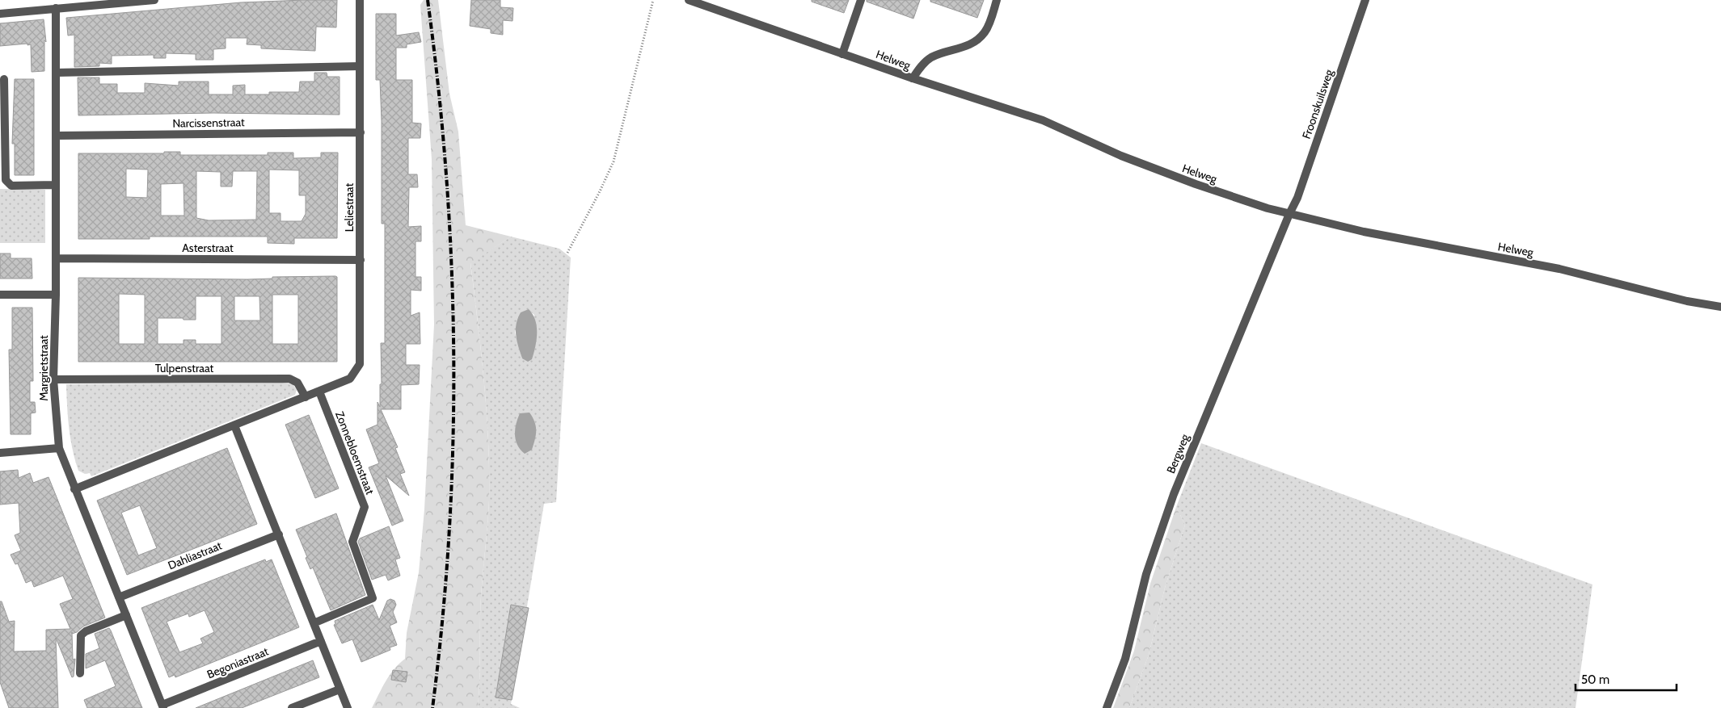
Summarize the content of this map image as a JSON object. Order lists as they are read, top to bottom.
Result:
{
  "streets": {
    "street": [
      "Helweg",
      "Froonskuilsweg",
      "Narcissenstraat",
      "Leliestraat",
      "Asterstraat",
      "Margrietstraat",
      "Tulpenstraat",
      "Zonnebloemstraat",
      "Bergweg",
      "Dahliastraat",
      "Begoniastraat"
    ]
  },
  "crossings": [
    ["Helweg", "Froonskuilsweg"],
    ["Helweg", "Bergweg"],
    ["Froonskuilsweg", "Bergweg"],
    ["Narcissenstraat", "Leliestraat"],
    ["Narcissenstraat", "Margrietstraat"],
    ["Leliestraat", "Asterstraat"],
    ["Leliestraat", "Zonnebloemstraat"],
    ["Asterstraat", "Margrietstraat"],
    ["Margrietstraat", "Tulpenstraat"],
    ["Margrietstraat", "Dahliastraat"],
    ["Margrietstraat", "Begoniastraat"]
  ],
  "scale_bar": "50 m"
}
